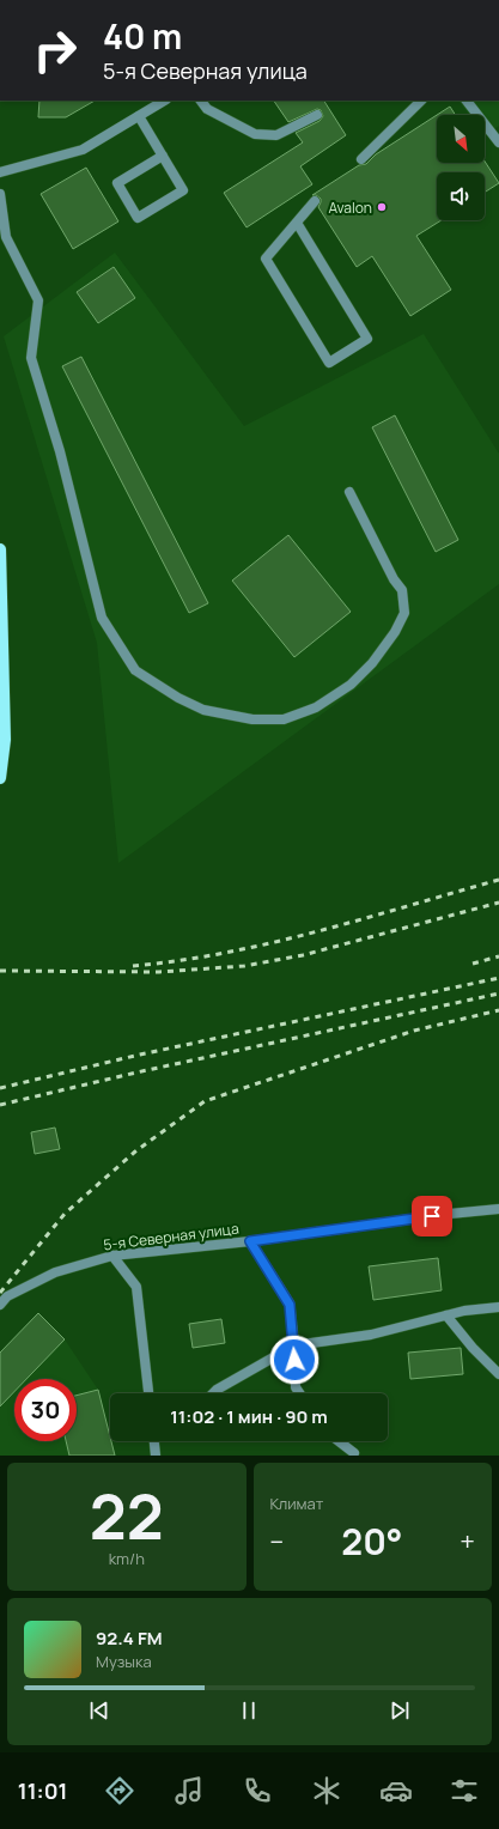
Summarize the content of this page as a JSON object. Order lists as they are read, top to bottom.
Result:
{
  "streets": {
    "street": ["5-я Северная улица"]
  },
  "places": ["Avalon"],
  "north": "bottom right",
  "page": {
    "turn": ["40 m", "5-я Северная улица"],
    "limit": "30",
    "trip": "11:02 · 1 мин · 90 m",
    "tile": [
      ["22", "km/h"],
      "Климат"
    ],
    "heat": ["−", "20°", "+"],
    "song": ["92.4 FM", "Музыка"],
    "tabs": "11:01"
  }
}
